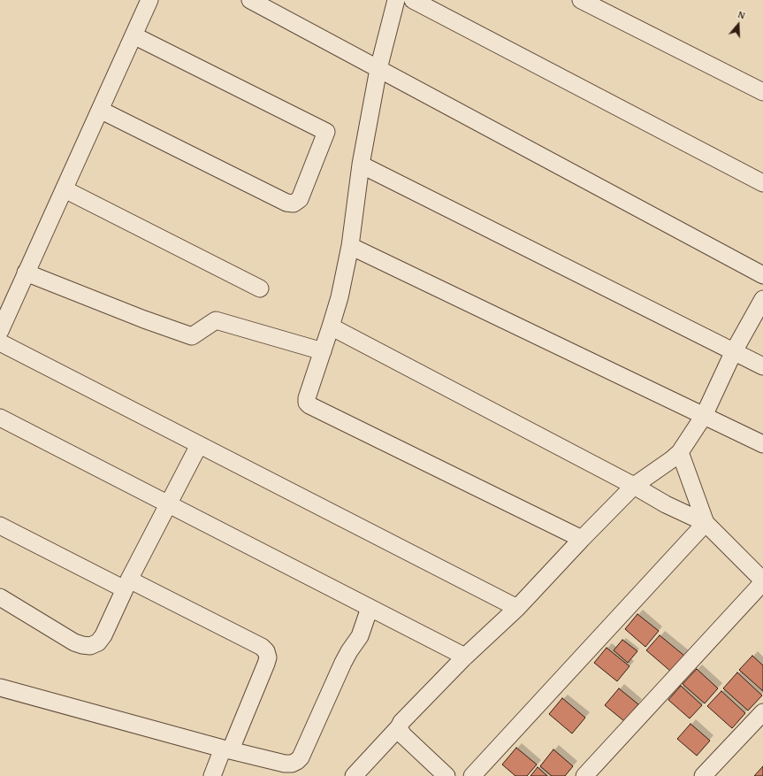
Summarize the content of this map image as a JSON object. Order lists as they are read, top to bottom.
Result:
{
  "north": "top"
}
